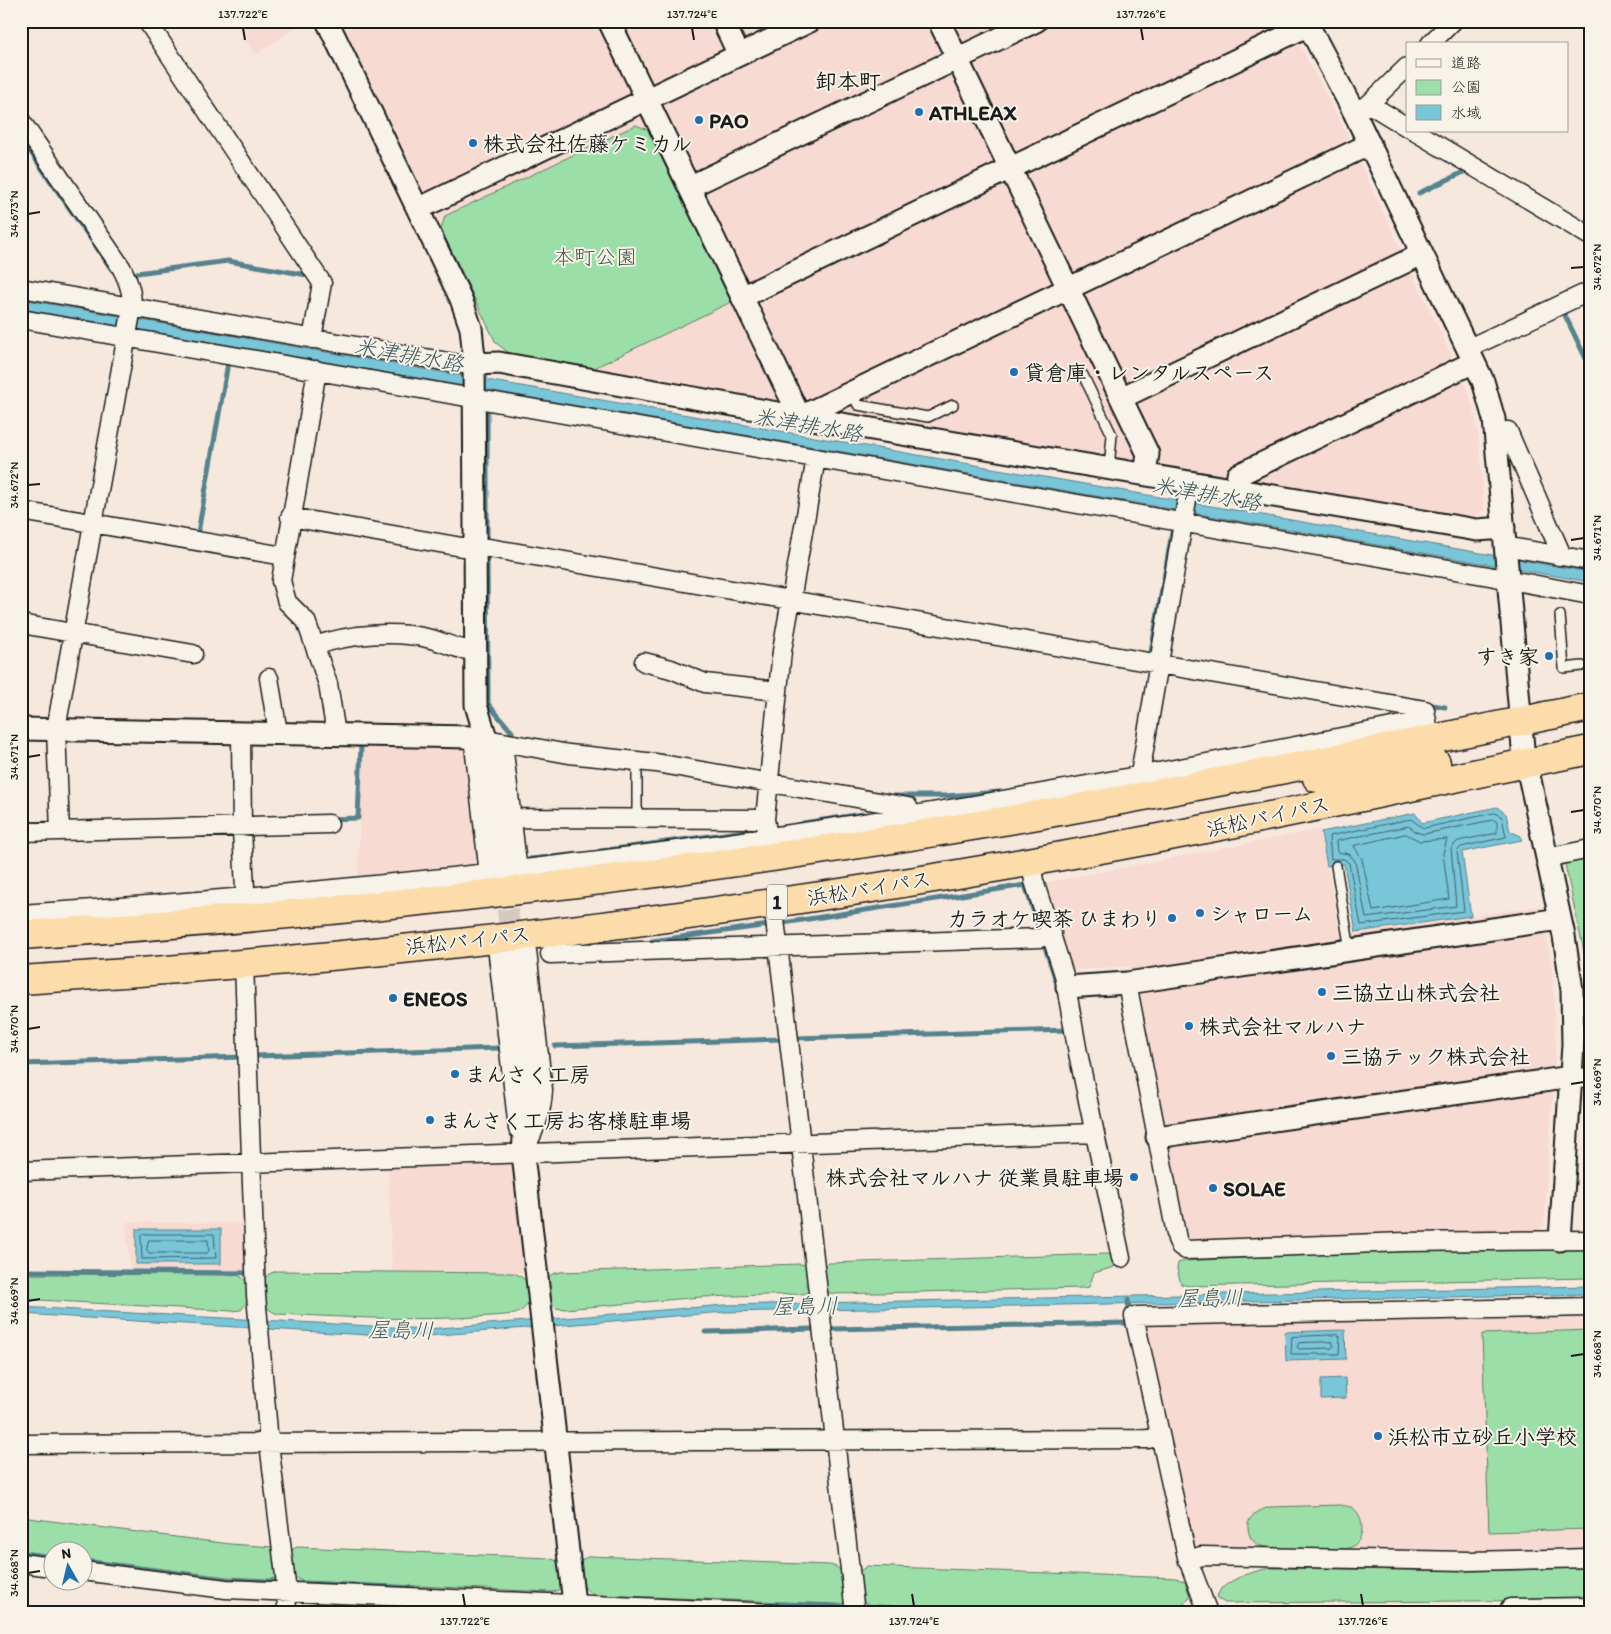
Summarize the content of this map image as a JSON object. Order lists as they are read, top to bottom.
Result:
{
  "streets": {
    "highway": ["浜松バイパス", "1"]
  },
  "districts": ["卸本町"],
  "water": ["米津排水路", "屋島川"],
  "parks": ["本町公園"],
  "places": [
    "ATHLEAX",
    "PAO",
    "株式会社佐藤ケミカル",
    "貸倉庫・レンタルスペース",
    "すき家",
    "シャローム",
    "カラオケ喫茶 ひまわり",
    "三協立山株式会社",
    "ENEOS",
    "株式会社マルハナ",
    "三協テック株式会社",
    "まんさく工房",
    "まんさく工房お客様駐車場",
    "株式会社マルハナ 従業員駐車場",
    "SOLAE",
    "浜松市立砂丘小学校"
  ],
  "legend": ["道路", "公園", "水域"],
  "north": "top",
  "coordinates": [
    "137.722°E",
    "137.724°E",
    "137.726°E",
    "34.673°N",
    "34.672°N",
    "34.671°N",
    "34.670°N",
    "34.669°N",
    "34.668°N"
  ]
}
